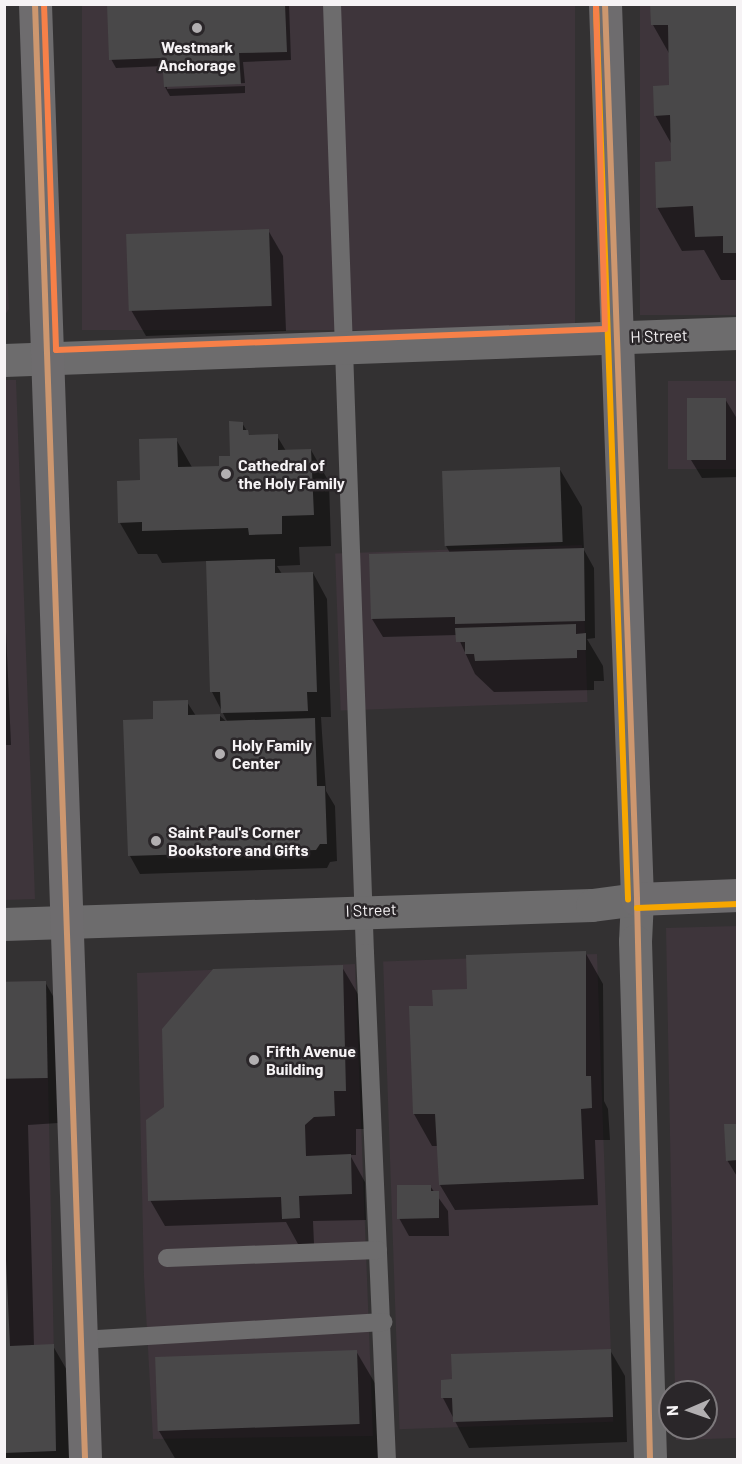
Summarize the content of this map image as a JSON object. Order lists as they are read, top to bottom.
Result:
{
  "streets": {
    "main road": ["I Street"],
    "street": ["H Street"]
  },
  "places": [
    "Westmark Anchorage",
    "Cathedral of the Holy Family",
    "Holy Family Center",
    "Saint Paul's Corner Bookstore and Gifts",
    "Fifth Avenue Building"
  ],
  "north": "left"
}
